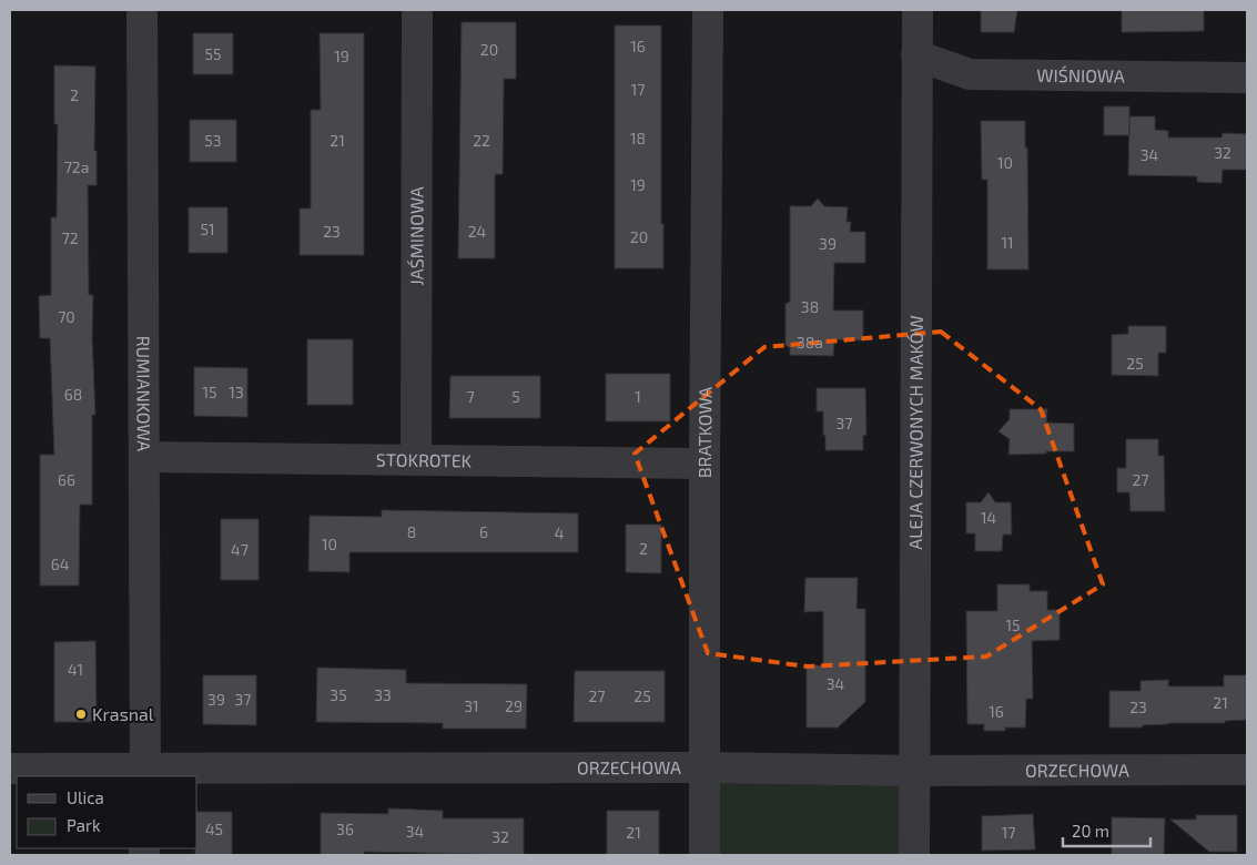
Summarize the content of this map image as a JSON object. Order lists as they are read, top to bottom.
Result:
{
  "streets": {
    "street": [
      "WIŚNIOWA",
      "JAŚMINOWA",
      "RUMIANKOWA",
      "BRATKOWA",
      "ALEJA CZERWONYCH MAKÓW",
      "STOKROTEK",
      "ORZECHOWA"
    ]
  },
  "crossings": [
    ["WIŚNIOWA", "ALEJA CZERWONYCH MAKÓW"],
    ["JAŚMINOWA", "STOKROTEK"],
    ["RUMIANKOWA", "STOKROTEK"],
    ["RUMIANKOWA", "ORZECHOWA"],
    ["BRATKOWA", "STOKROTEK"],
    ["BRATKOWA", "ORZECHOWA"],
    ["ALEJA CZERWONYCH MAKÓW", "ORZECHOWA"]
  ],
  "places": ["Krasnal"],
  "house_numbers": [
    "16",
    "20",
    "55",
    "19",
    "17",
    "2",
    "18",
    "53",
    "21",
    "22",
    "32",
    "34",
    "10",
    "72a",
    "19",
    "51",
    "23",
    "24",
    "20",
    "72",
    "11",
    "39",
    "38",
    "70",
    "38a",
    "25",
    "15",
    "13",
    "68",
    "7",
    "5",
    "1",
    "37",
    "66",
    "27",
    "14",
    "8",
    "6",
    "4",
    "10",
    "2",
    "47",
    "64",
    "15",
    "41",
    "34",
    "35",
    "33",
    "27",
    "25",
    "39",
    "37",
    "21",
    "31",
    "29",
    "23",
    "16",
    "45",
    "36",
    "34",
    "21",
    "17",
    "32"
  ],
  "legend": ["Ulica", "Park"],
  "scale_bar": "20 m"
}
